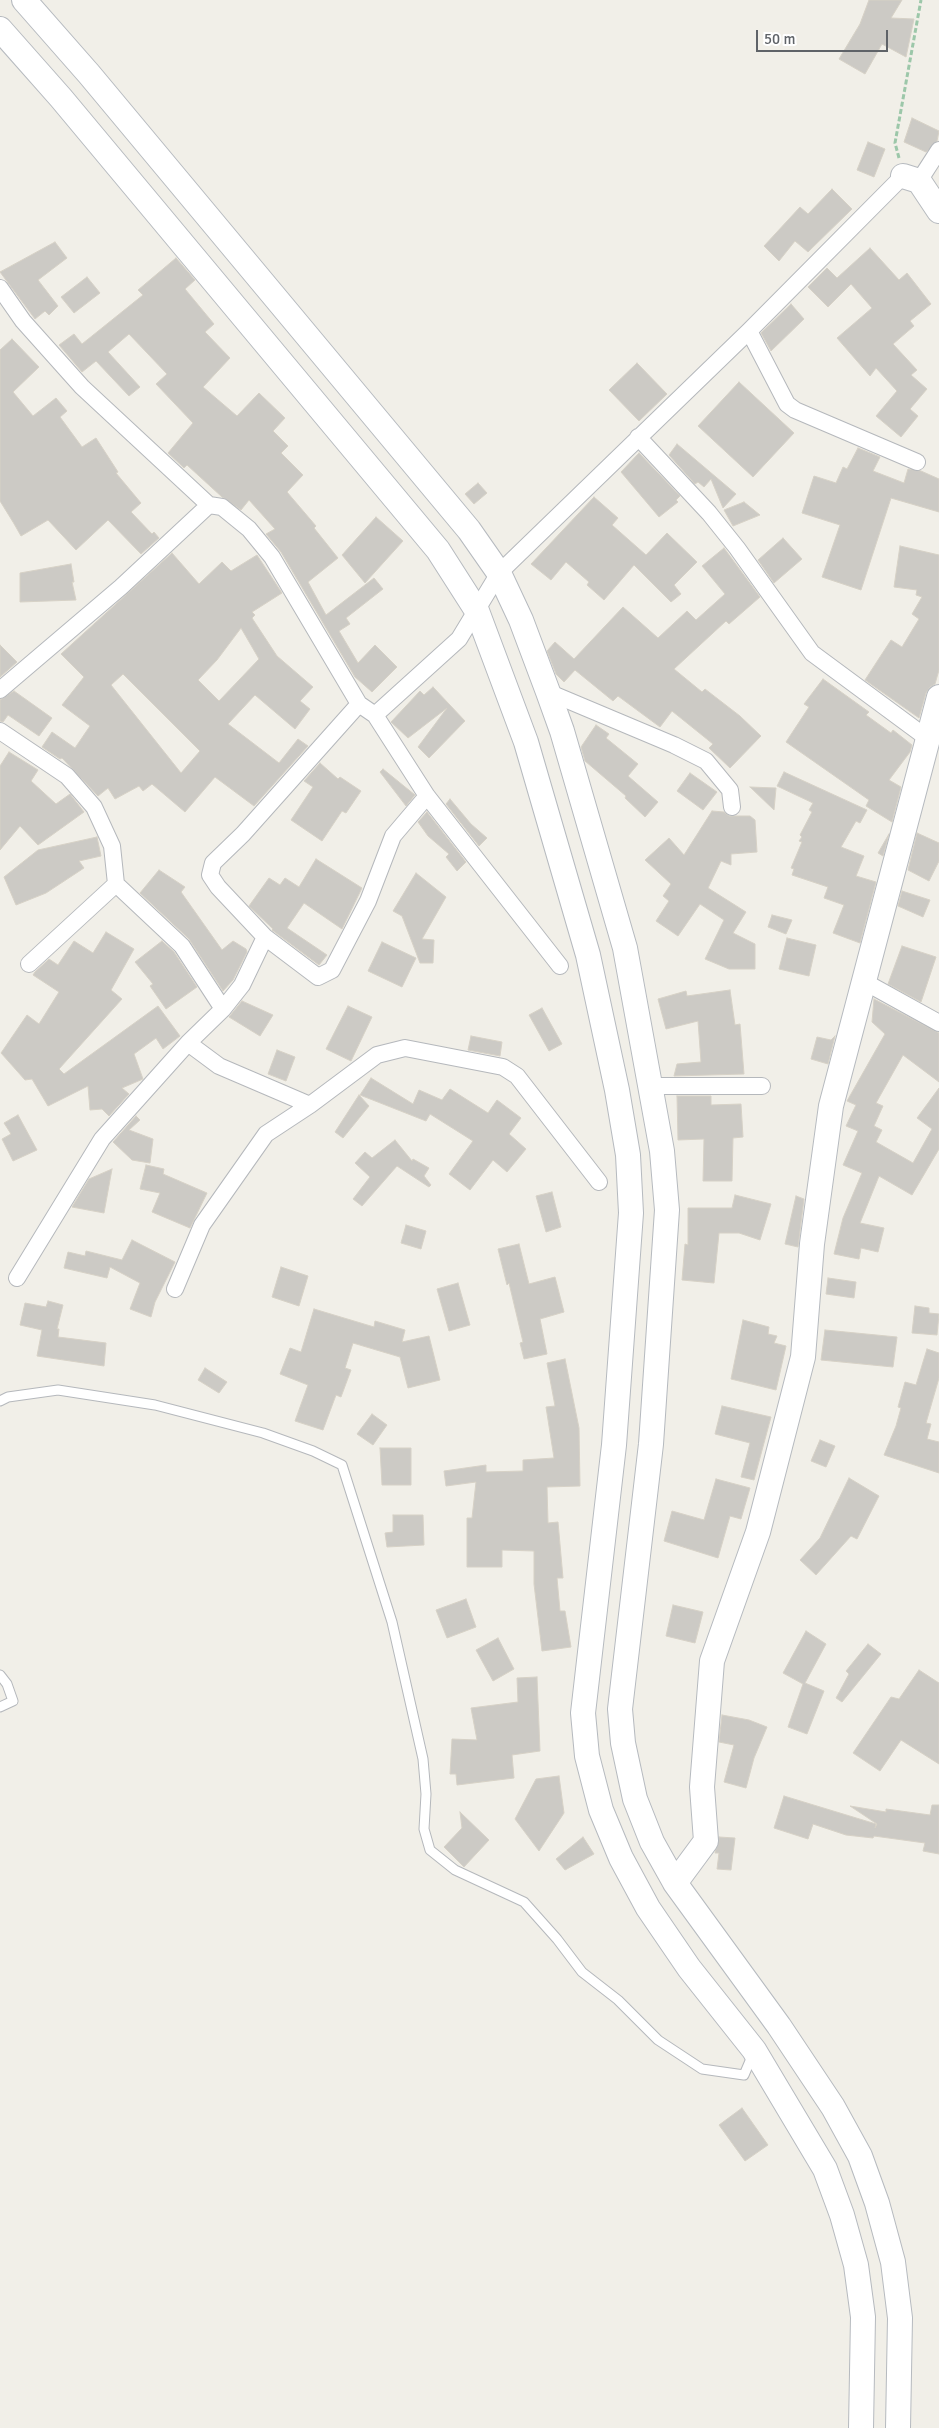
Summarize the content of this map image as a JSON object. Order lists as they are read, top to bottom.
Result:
{
  "scale_bar": "50 m"
}
